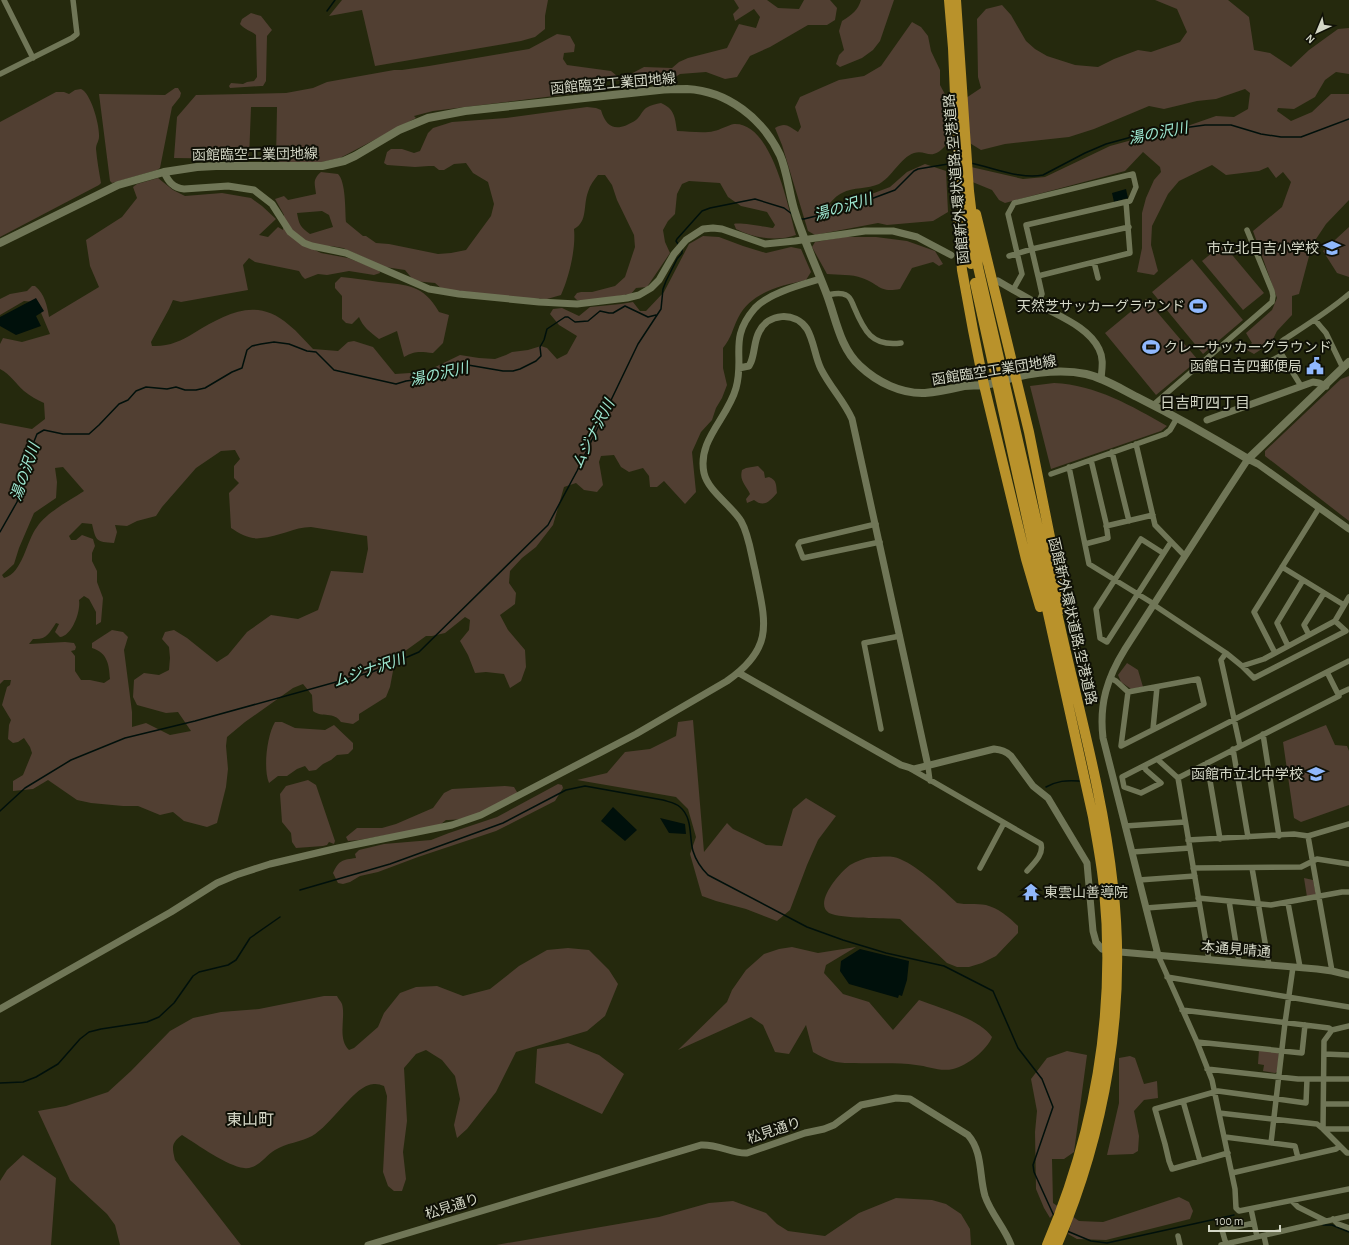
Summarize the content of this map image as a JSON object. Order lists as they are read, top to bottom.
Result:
{
  "streets": {
    "highway": ["函館新外環状道路;空港道路"],
    "main road": ["函館臨空工業団地線"],
    "street": ["本通見晴通", "松見通り"]
  },
  "districts": ["日吉町四丁目", "東山町"],
  "water": ["湯の沢川", "ムジナ沢川"],
  "places": {
    "school or university": ["市立北日吉小学校", "函館市立北中学校"],
    "sports": ["天然芝サッカーグラウンド", "クレーサッカーグラウンド"],
    "public building": ["函館日吉四郵便局"],
    "temple": ["東雲山善導院"]
  },
  "scale_bar": "100 m",
  "north": "bottom left"
}
